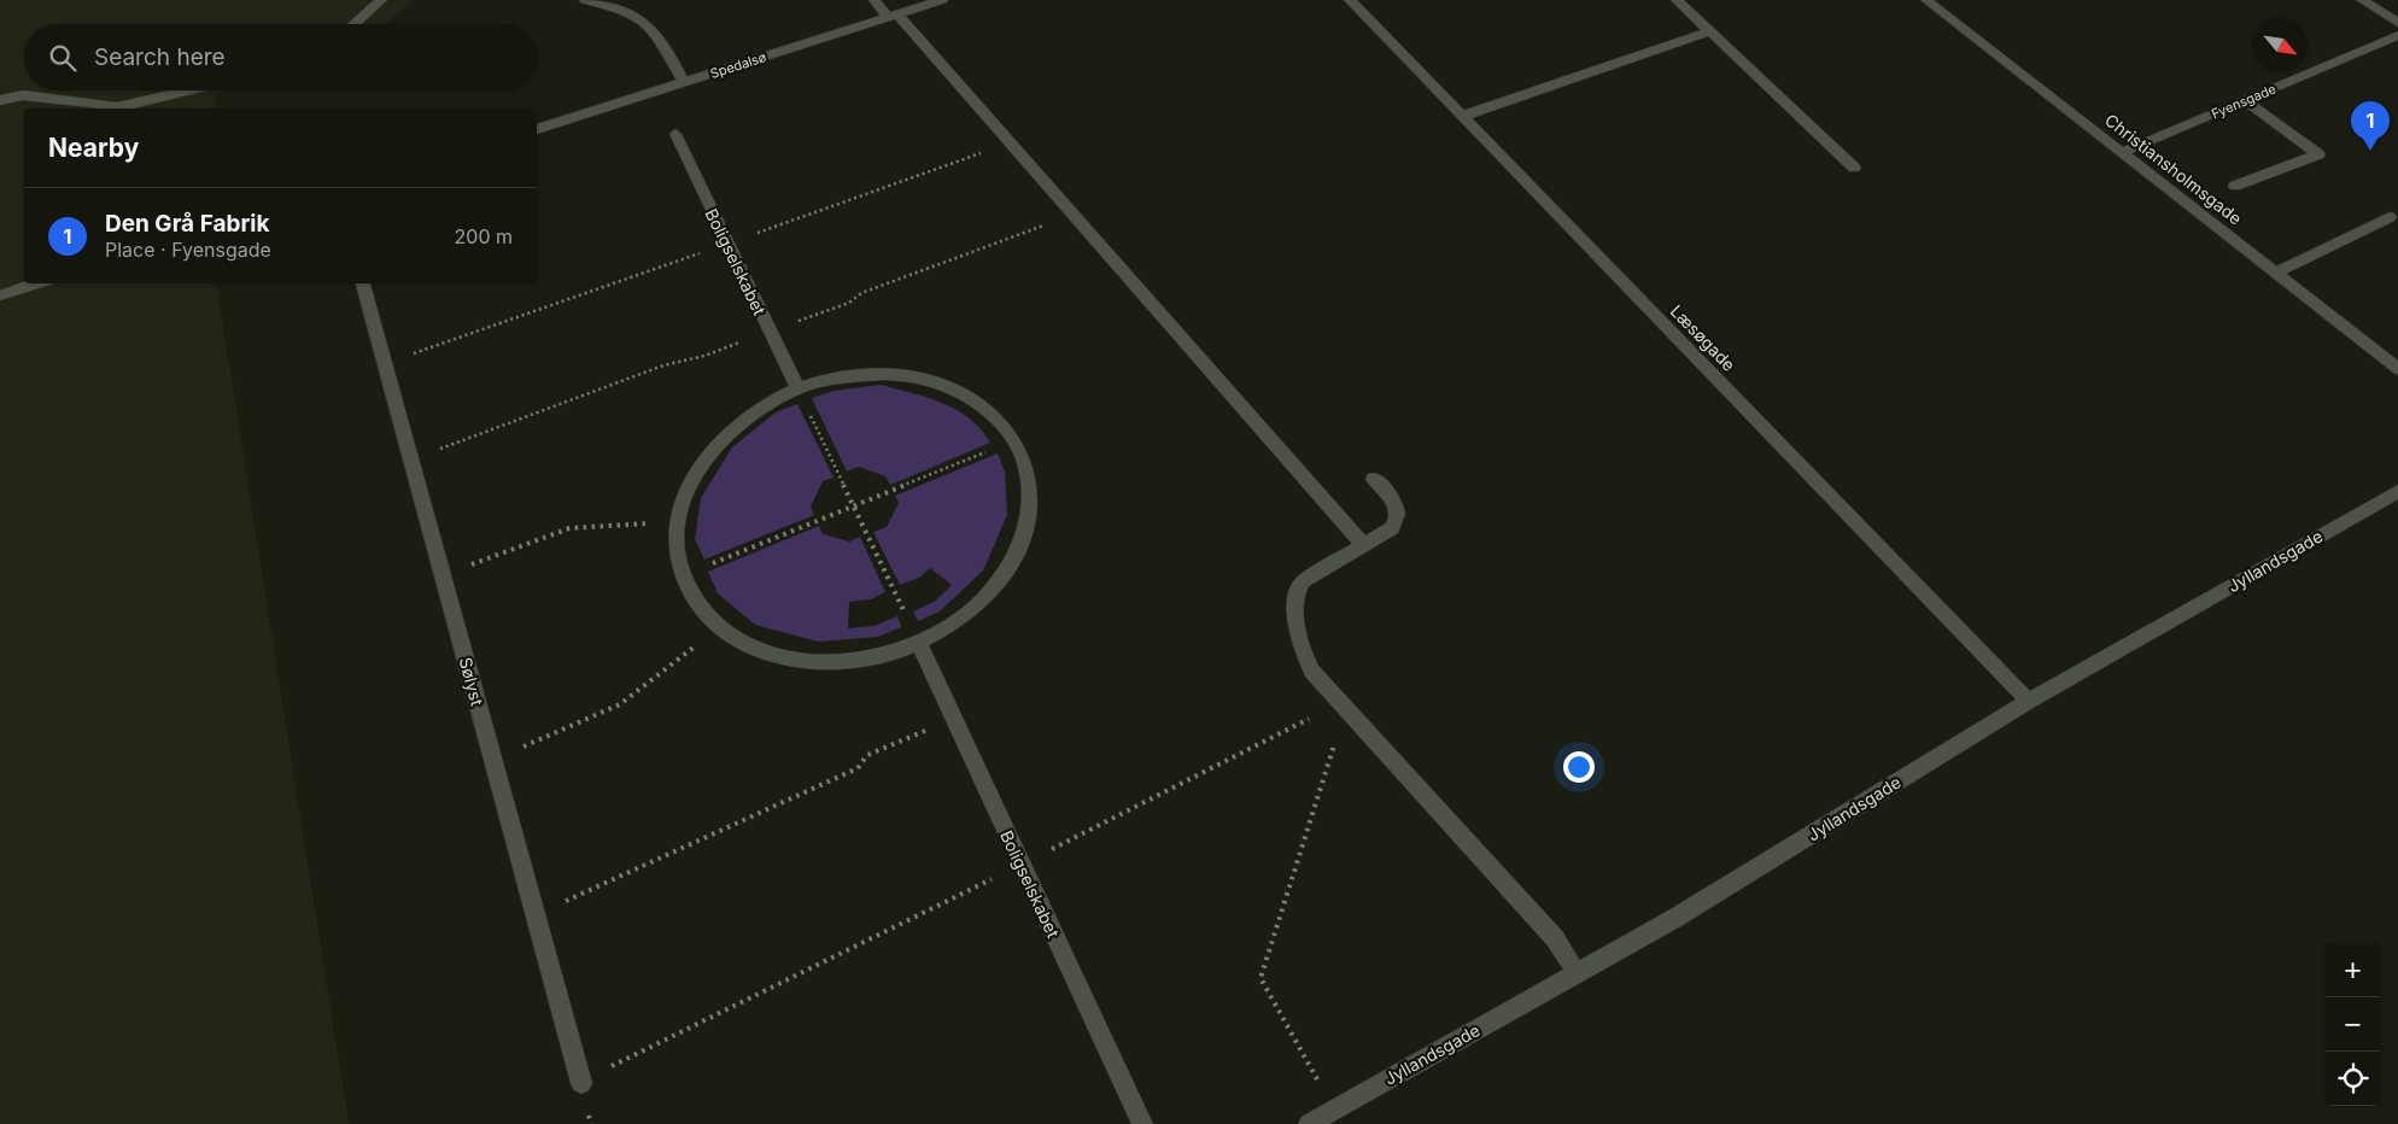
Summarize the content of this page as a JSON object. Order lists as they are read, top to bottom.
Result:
{
  "streets": {
    "street": [
      "Spedalsø",
      "Fyensgade",
      "Christiansholmsgade",
      "Boligselskabet",
      "Læsøgade",
      "Jyllandsgade",
      "Sølyst"
    ]
  },
  "crossings": [
    ["Fyensgade", "Christiansholmsgade"],
    ["Læsøgade", "Jyllandsgade"]
  ],
  "north": "bottom right",
  "page": {
    "search": "Search here",
    "pins": "1",
    "heading": "Nearby",
    "list": [
      {
        "mark": "1",
        "name": "Den Grå Fabrik",
        "note": "Place · Fyensgade",
        "value": "200 m"
      }
    ],
    "map_buttons": ["+", "−"]
  }
}
